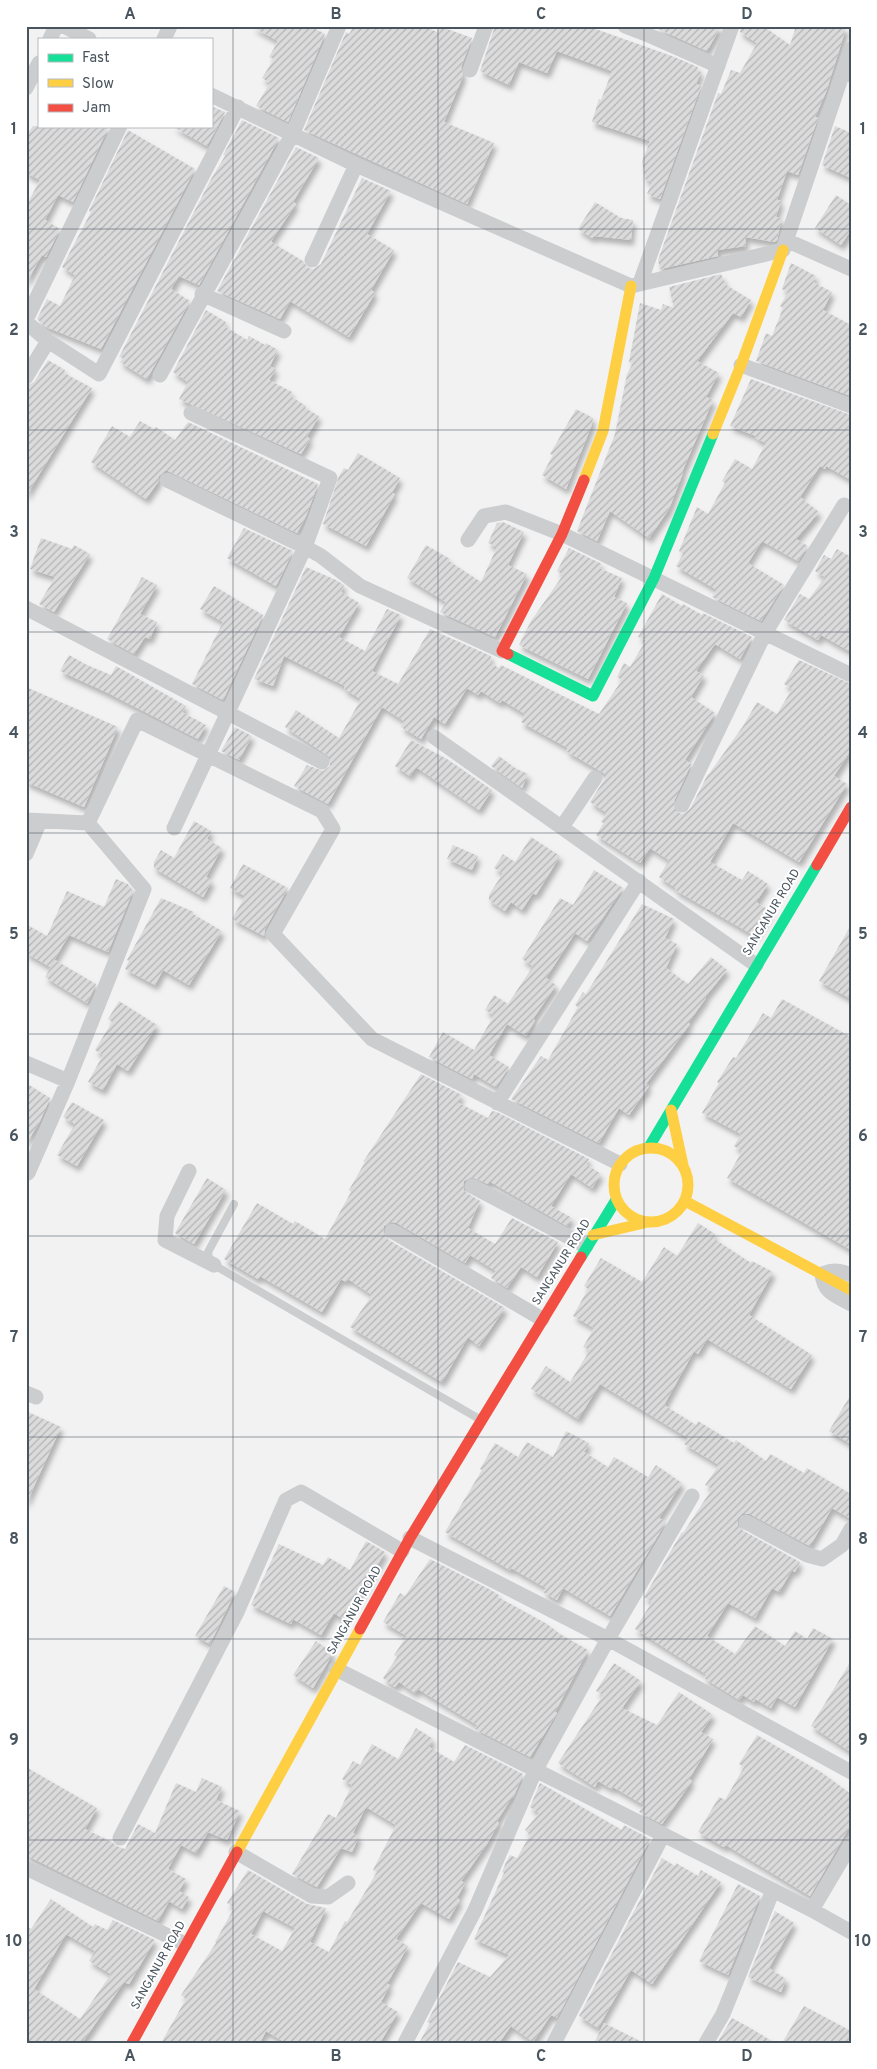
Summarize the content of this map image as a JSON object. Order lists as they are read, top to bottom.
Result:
{
  "streets": {
    "main road": ["SANGANUR ROAD"]
  },
  "legend": ["Fast", "Slow", "Jam"],
  "grid": {
    "columns": [
      "A",
      "B",
      "C",
      "D"
    ],
    "rows": [
      "1",
      "2",
      "3",
      "4",
      "5",
      "6",
      "7",
      "8",
      "9",
      "10"
    ]
  }
}
